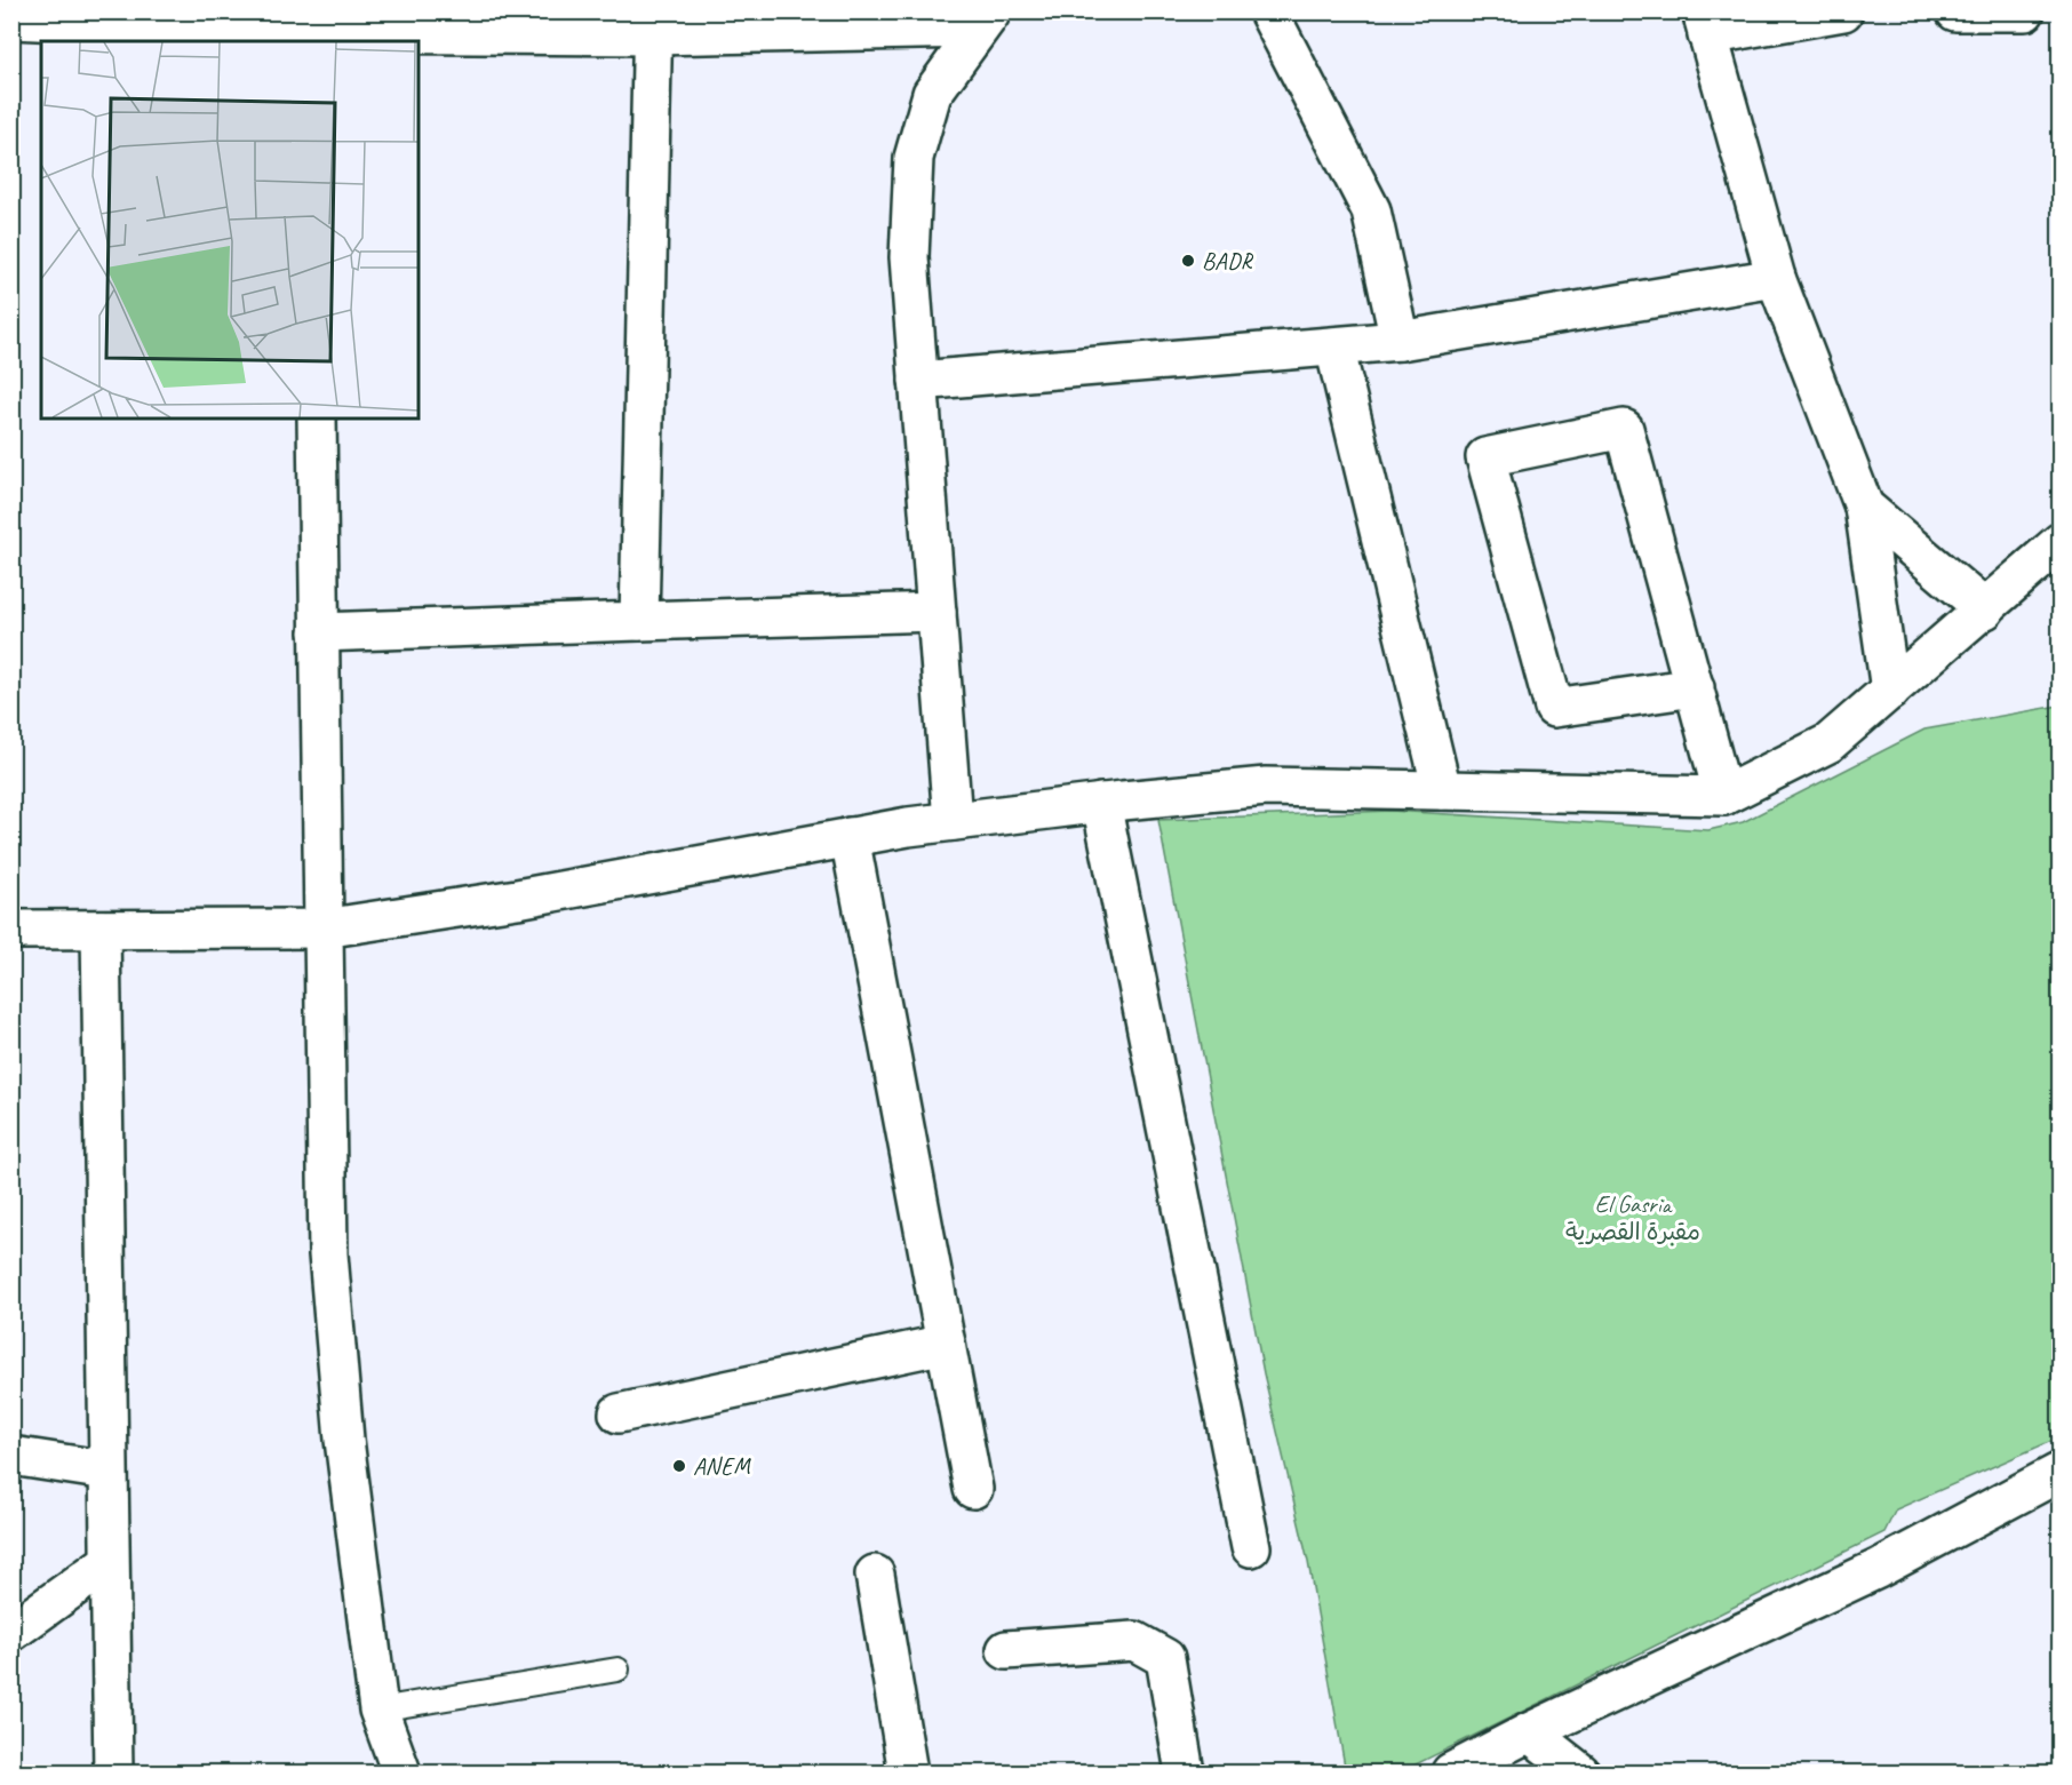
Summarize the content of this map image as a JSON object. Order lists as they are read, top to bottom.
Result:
{
  "parks": ["El Gasria مقبرة القصرية"],
  "places": ["BADR", "ANEM"]
}
